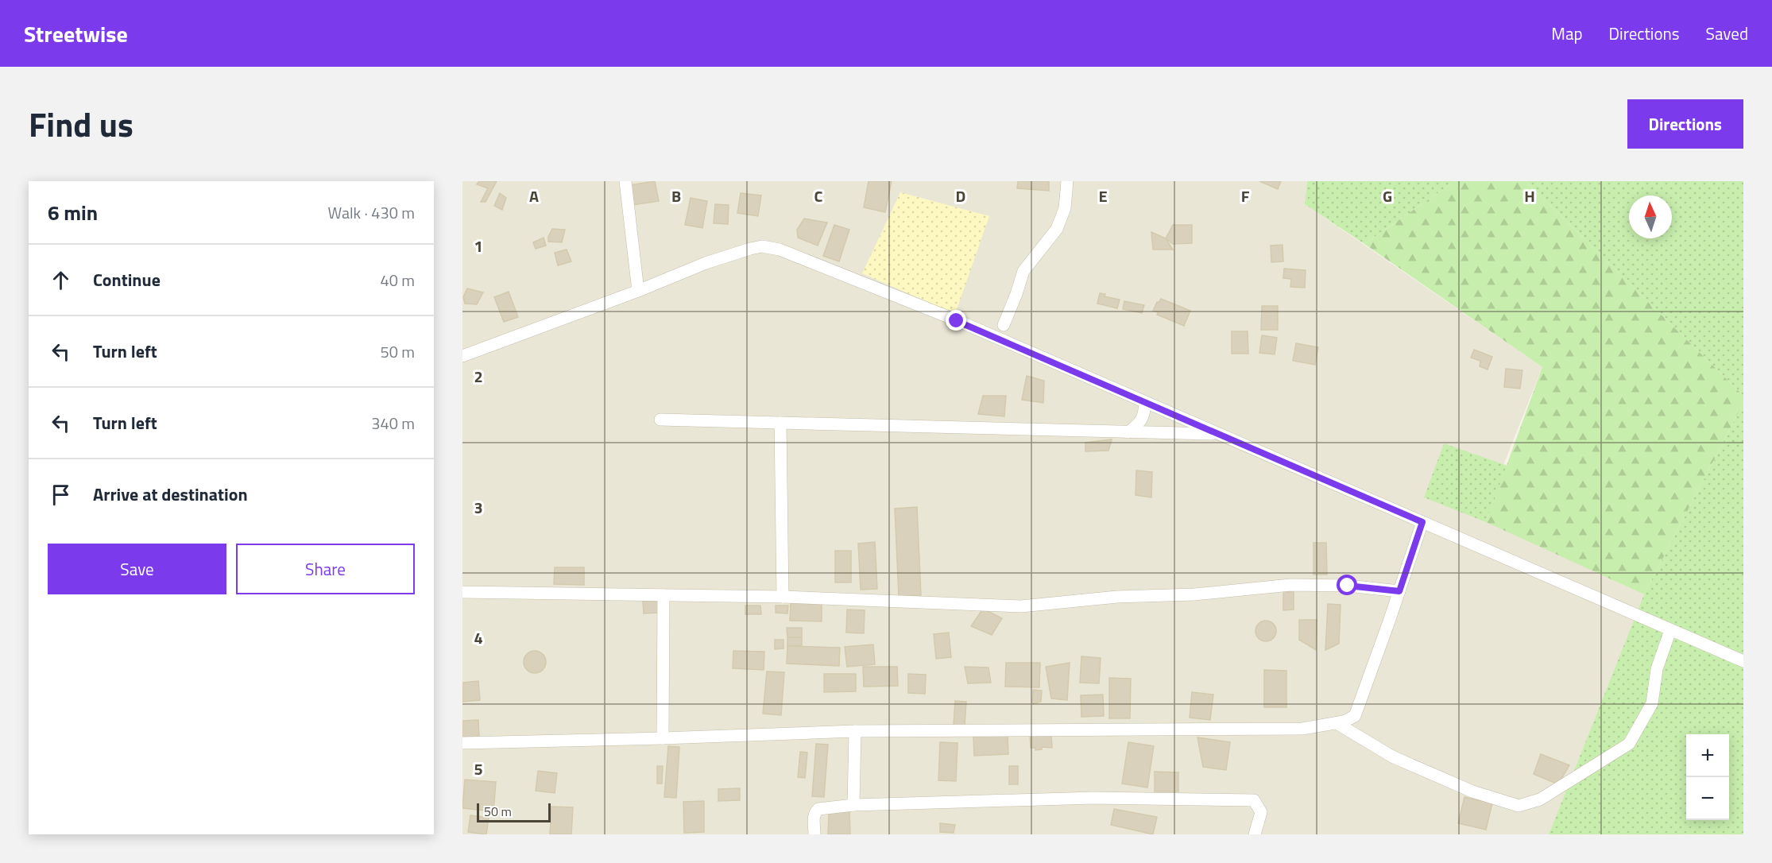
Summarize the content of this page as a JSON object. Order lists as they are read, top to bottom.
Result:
{
  "scale_bar": "50 m",
  "north": "top",
  "page": {
    "header": "Streetwise",
    "nav": ["Map", "Directions", "Saved"],
    "title": "Find us",
    "buttons": [
      "Directions",
      ["Save", "Share"]
    ],
    "heading": ["6 min", "Walk · 430 m"],
    "list": [
      ["Continue", "40 m"],
      ["Turn left", "50 m"],
      ["Turn left", "340 m"],
      "Arrive at destination"
    ],
    "map_buttons": ["+", "−"],
    "scale": "50 m"
  },
  "grid": {
    "columns": [
      "A",
      "B",
      "C",
      "D",
      "E",
      "F",
      "G",
      "H"
    ],
    "rows": [
      "1",
      "2",
      "3",
      "4",
      "5"
    ]
  }
}
